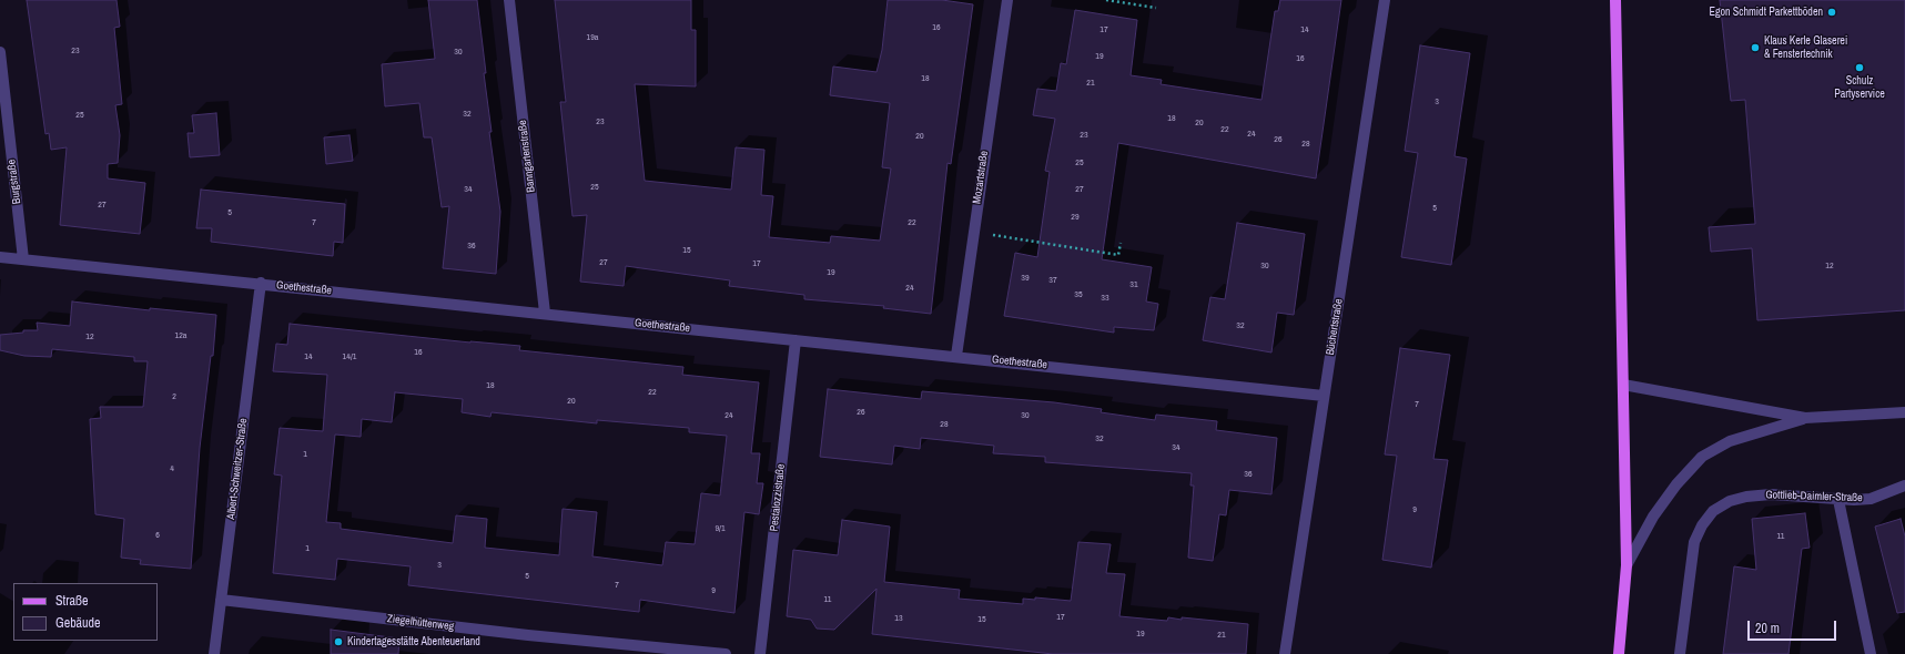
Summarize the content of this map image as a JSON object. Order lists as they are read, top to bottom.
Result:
{
  "streets": {
    "street": [
      "Banngartenstraße",
      "Mozartstraße",
      "Burgstraße",
      "Goethestraße",
      "Büchertstraße",
      "Albert-Schweitzer-Straße",
      "Gottlieb-Daimler-Straße",
      "Pestalozzistraße",
      "Ziegelhüttenweg"
    ]
  },
  "crossings": [
    ["Banngartenstraße", "Goethestraße"],
    ["Mozartstraße", "Goethestraße"],
    ["Burgstraße", "Goethestraße"],
    ["Goethestraße", "Büchertstraße"],
    ["Goethestraße", "Albert-Schweitzer-Straße"],
    ["Goethestraße", "Pestalozzistraße"],
    ["Albert-Schweitzer-Straße", "Ziegelhüttenweg"]
  ],
  "places": [
    "Egon Schmidt Parkettböden",
    "Klaus Kerle Glaserei & Fenstertechnik",
    "Schulz Partyservice",
    "Kindertagesstätte Abenteuerland"
  ],
  "house_numbers": [
    "16",
    "17",
    "14",
    "19a",
    "23",
    "30",
    "19",
    "16",
    "18",
    "21",
    "3",
    "32",
    "25",
    "18",
    "23",
    "20",
    "22",
    "24",
    "23",
    "20",
    "26",
    "28",
    "25",
    "25",
    "34",
    "27",
    "27",
    "5",
    "5",
    "29",
    "7",
    "22",
    "36",
    "15",
    "27",
    "17",
    "30",
    "12",
    "19",
    "39",
    "37",
    "31",
    "24",
    "35",
    "33",
    "32",
    "12a",
    "12",
    "16",
    "14",
    "14/1",
    "18",
    "22",
    "2",
    "20",
    "7",
    "26",
    "24",
    "30",
    "28",
    "32",
    "34",
    "1",
    "4",
    "36",
    "9",
    "9/1",
    "6",
    "11",
    "1",
    "3",
    "5",
    "7",
    "9",
    "11",
    "17",
    "13",
    "15",
    "19",
    "21"
  ],
  "legend": ["Straße", "Gebäude"],
  "scale_bar": "20 m"
}
